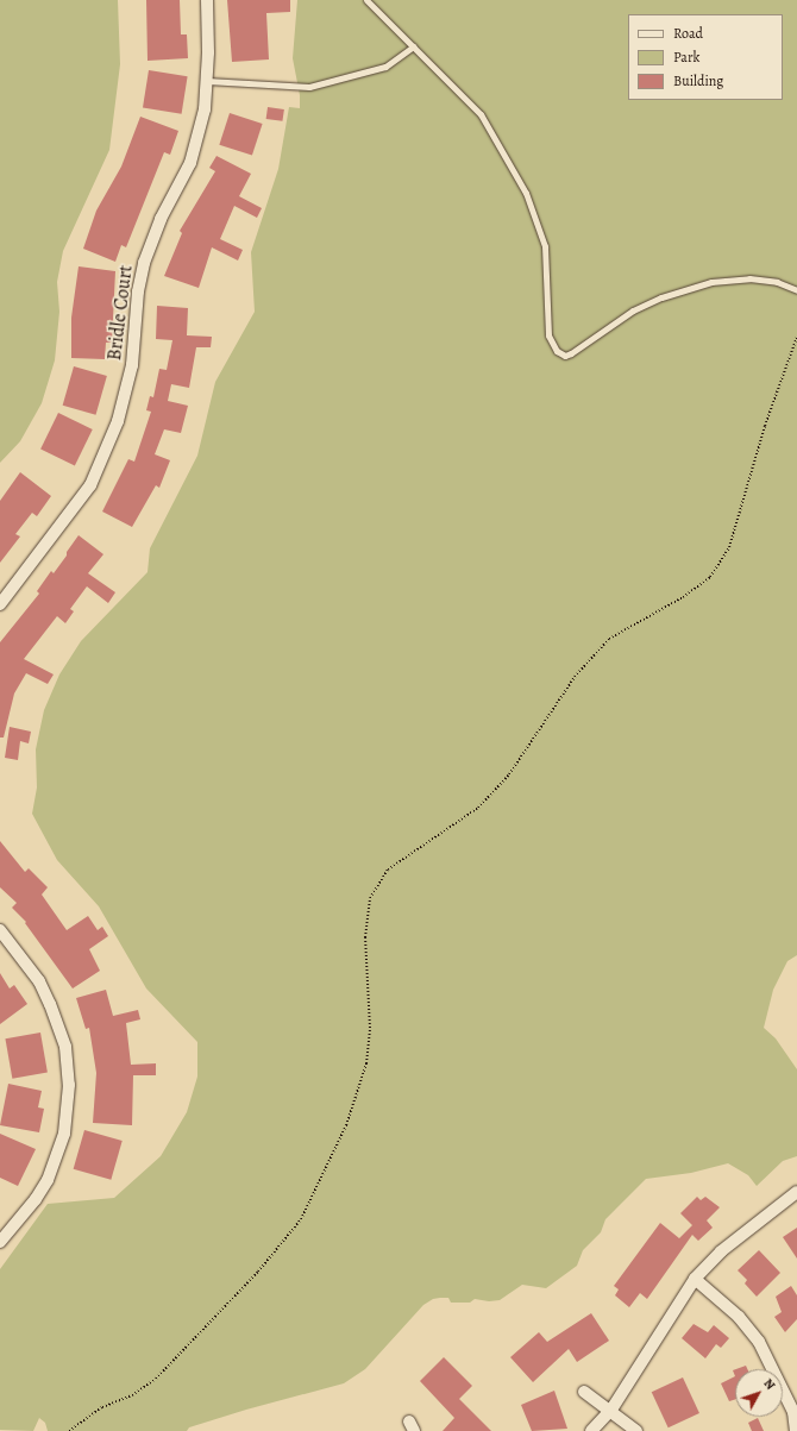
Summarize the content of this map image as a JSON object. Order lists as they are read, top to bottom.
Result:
{
  "streets": {
    "street": ["Bridle Court"]
  },
  "legend": ["Road", "Park", "Building"],
  "north": "top right"
}
